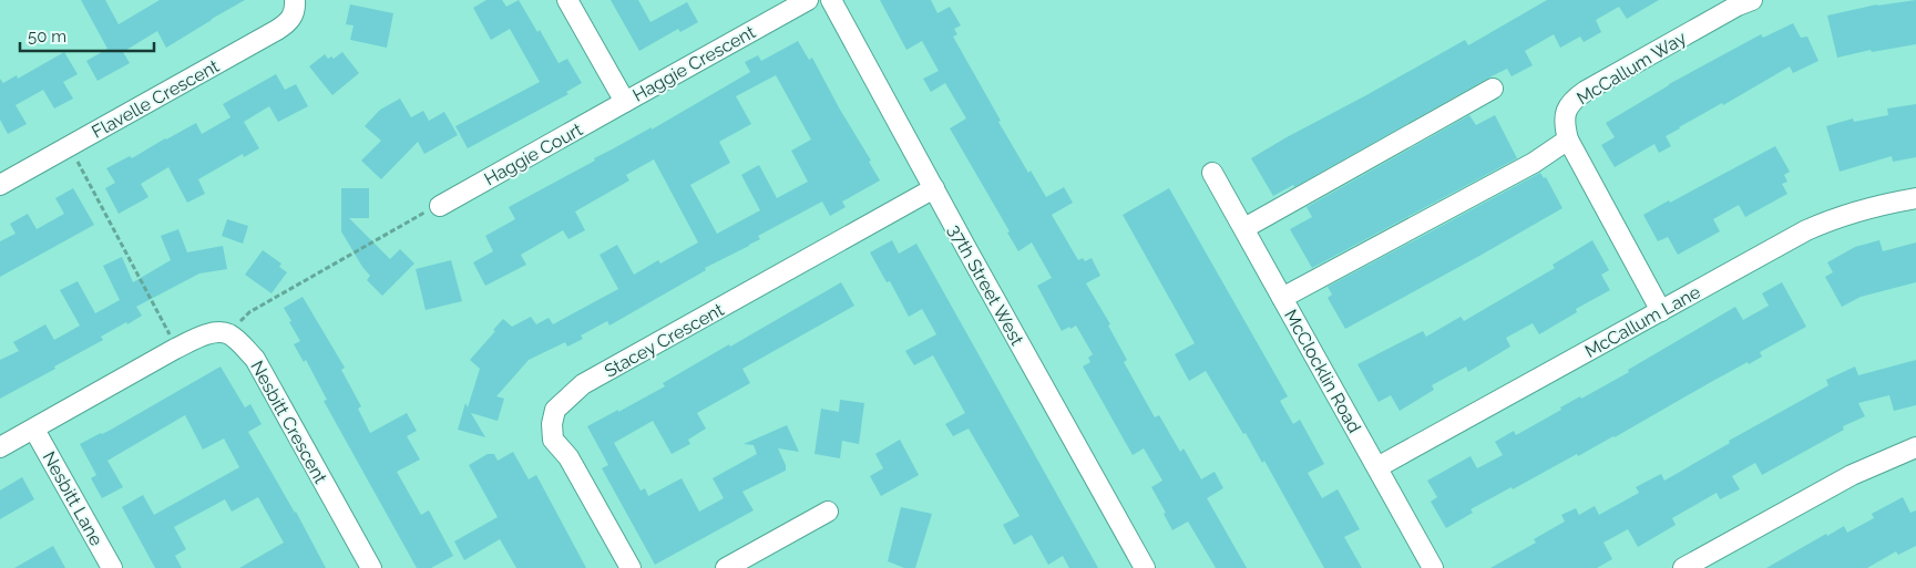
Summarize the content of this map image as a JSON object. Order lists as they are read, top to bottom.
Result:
{
  "streets": {
    "street": [
      "Haggie Crescent",
      "McCallum Way",
      "Flavelle Crescent",
      "Haggie Court",
      "37th Street West",
      "McCallum Lane",
      "Stacey Crescent",
      "McClocklin Road",
      "Nesbitt Crescent",
      "Nesbitt Lane"
    ]
  },
  "crossings": [
    ["Haggie Crescent", "Haggie Court"],
    ["McCallum Way", "McCallum Lane"],
    ["37th Street West", "Stacey Crescent"],
    ["McCallum Lane", "McClocklin Road"],
    ["Nesbitt Crescent", "Nesbitt Lane"]
  ],
  "scale_bar": "50 m"
}
